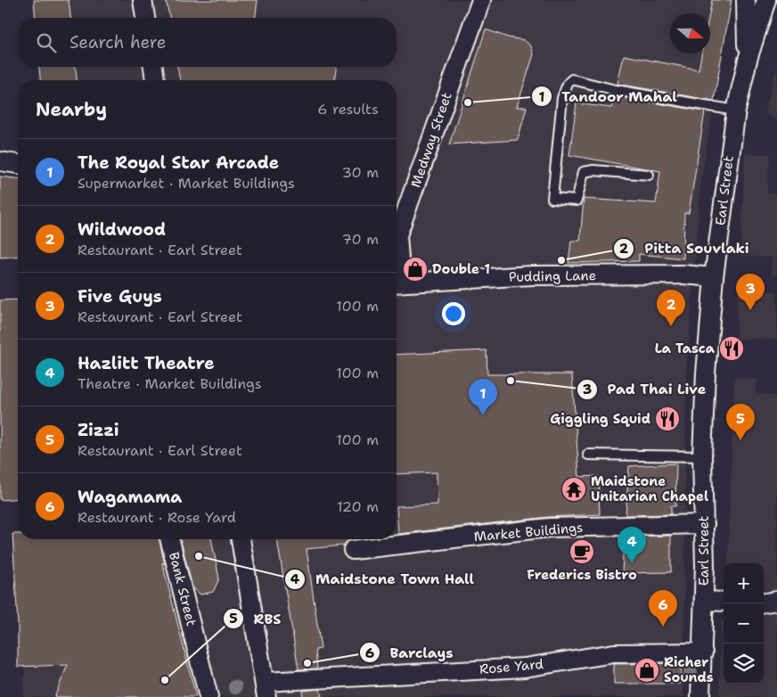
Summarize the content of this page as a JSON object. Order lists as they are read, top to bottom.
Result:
{
  "streets": {
    "street": [
      "Medway Street",
      "Earl Street",
      "Pudding Lane",
      "Market Buildings",
      "Bank Street",
      "Rose Yard"
    ]
  },
  "crossings": [
    ["Medway Street", "Pudding Lane"],
    ["Earl Street", "Pudding Lane"],
    ["Earl Street", "Market Buildings"],
    ["Earl Street", "Rose Yard"]
  ],
  "places": {
    "other": [
      "Tandoor Mahal",
      "Pitta Souvlaki",
      "Pad Thai Live",
      "Maidstone Town Hall",
      "Barclays",
      "RBS"
    ],
    "shop": ["Double 1", "Richer Sounds"],
    "restaurant": ["La Tasca", "Giggling Squid"],
    "temple": ["Maidstone Unitarian Chapel"],
    "cafe": ["Frederics Bistro"]
  },
  "north": "right",
  "page": {
    "search": "Search here",
    "heading": ["Nearby", "6 results"],
    "list": [
      {
        "mark": "1",
        "name": "The Royal Star Arcade",
        "note": "Supermarket · Market Buildings",
        "value": "30 m"
      },
      {
        "mark": "2",
        "name": "Wildwood",
        "note": "Restaurant · Earl Street",
        "value": "70 m"
      },
      {
        "mark": "3",
        "name": "Five Guys",
        "note": "Restaurant · Earl Street",
        "value": "100 m"
      },
      {
        "mark": "4",
        "name": "Hazlitt Theatre",
        "note": "Theatre · Market Buildings",
        "value": "100 m"
      },
      {
        "mark": "5",
        "name": "Zizzi",
        "note": "Restaurant · Earl Street",
        "value": "100 m"
      },
      {
        "mark": "6",
        "name": "Wagamama",
        "note": "Restaurant · Rose Yard",
        "value": "120 m"
      }
    ],
    "pins": [
      "3",
      "2",
      "1",
      "5",
      "4",
      "6"
    ],
    "map_buttons": ["+", "−"]
  }
}
